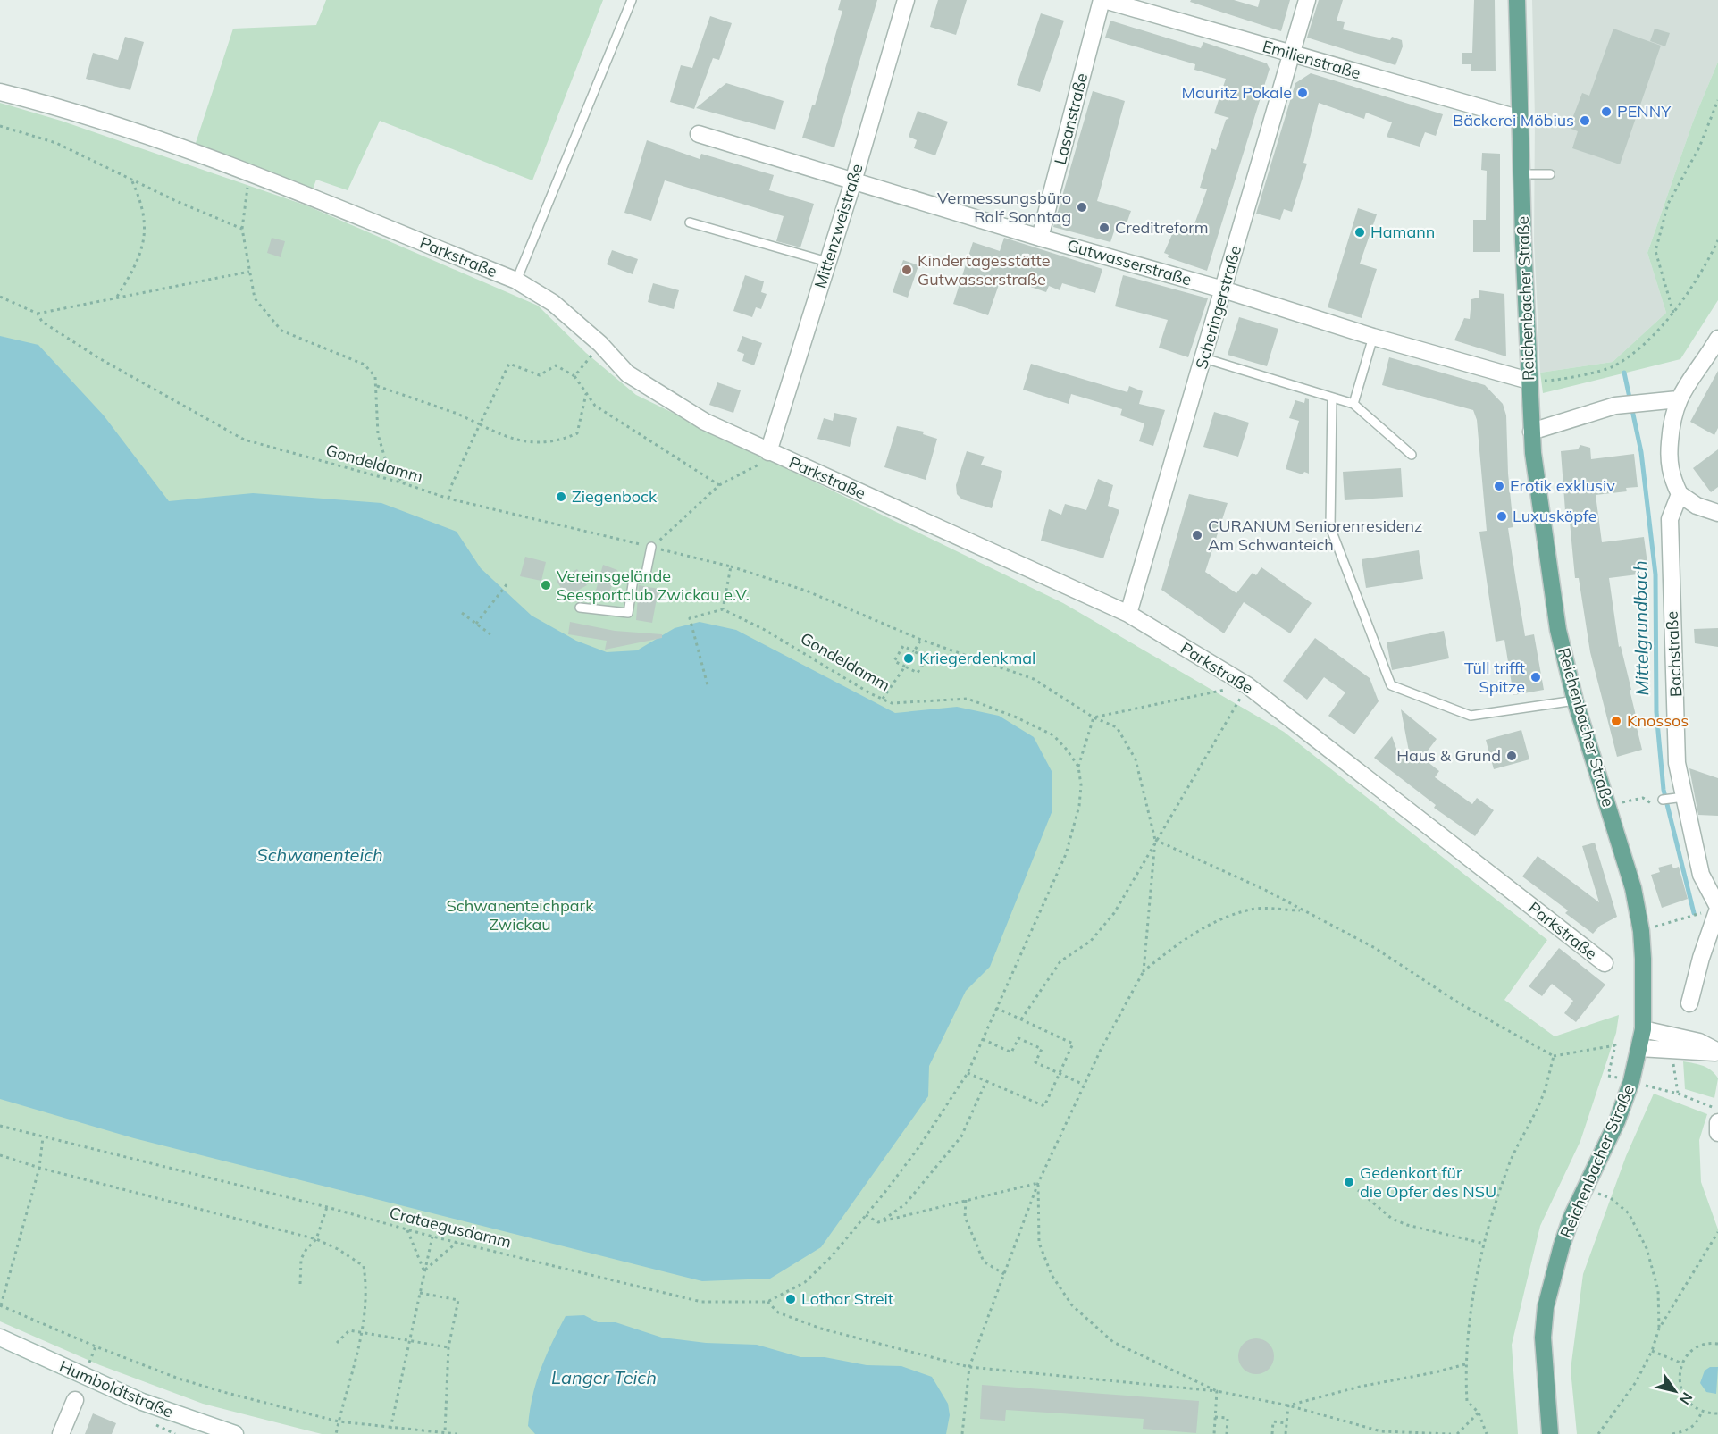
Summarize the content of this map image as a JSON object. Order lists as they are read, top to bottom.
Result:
{
  "streets": {
    "main road": ["Reichenbacher Straße"],
    "street": [
      "Emilienstraße",
      "Lasanstraße",
      "Mittenzweistraße",
      "Parkstraße",
      "Gutwasserstraße",
      "Scheringerstraße",
      "Bachstraße",
      "Humboldtstraße"
    ],
    "path": ["Gondeldamm", "Crataegusdamm"]
  },
  "crossings": [
    ["Emilienstraße", "Lasanstraße"],
    ["Emilienstraße", "Reichenbacher Straße"],
    ["Emilienstraße", "Scheringerstraße"],
    ["Lasanstraße", "Gutwasserstraße"],
    ["Mittenzweistraße", "Parkstraße"],
    ["Mittenzweistraße", "Gutwasserstraße"],
    ["Parkstraße", "Scheringerstraße"],
    ["Gutwasserstraße", "Reichenbacher Straße"],
    ["Gutwasserstraße", "Scheringerstraße"],
    ["Gondeldamm", "Crataegusdamm"]
  ],
  "water": ["Mittelgrundbach", "Schwanenteich", "Langer Teich"],
  "parks": ["Schwanenteichpark Zwickau"],
  "places": [
    "Mauritz Pokale",
    "PENNY",
    "Bäckerei Möbius",
    "Vermessungsbüro Ralf Sonntag",
    "Creditreform",
    "Hamann",
    "Kindertagesstätte Gutwasserstraße",
    "Erotik exklusiv",
    "Ziegenbock",
    "Luxusköpfe",
    "CURANUM Seniorenresidenz Am Schwanteich",
    "Vereinsgelände Seesportclub Zwickau e.V.",
    "Kriegerdenkmal",
    "Tüll trifft Spitze",
    "Knossos",
    "Haus & Grund",
    "Gedenkort für die Opfer des NSU",
    "Lothar Streit"
  ],
  "north": "bottom right"
}
